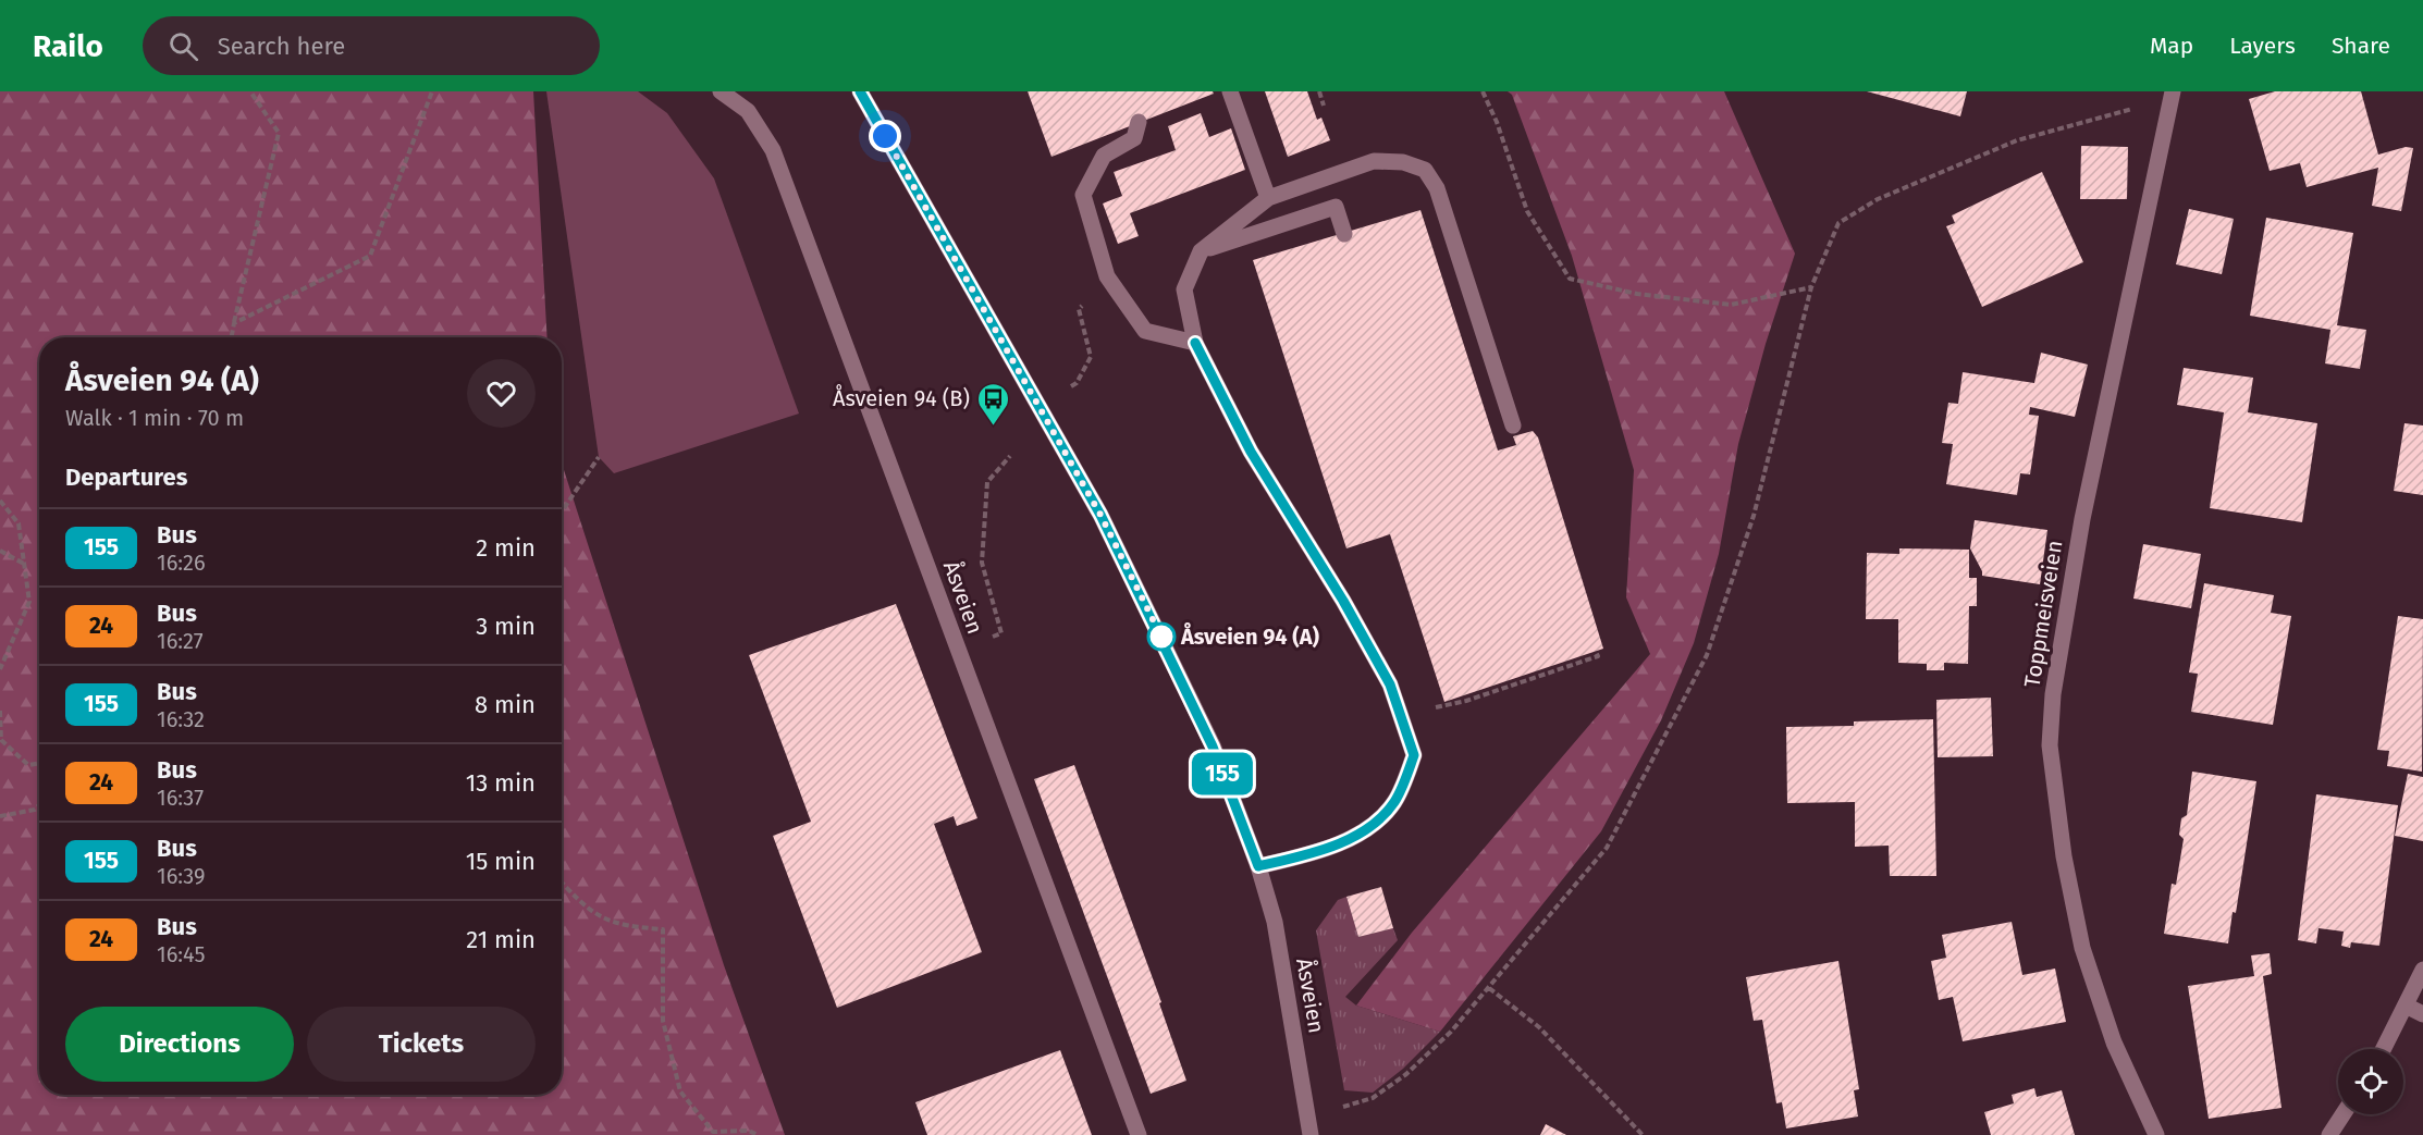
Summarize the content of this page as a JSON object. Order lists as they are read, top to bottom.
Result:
{
  "streets": {
    "street": ["Åsveien", "Toppmeisveien"]
  },
  "places": {
    "bus stop": ["Åsveien 94 (B)"],
    "other": ["Åsveien 94 (A)"]
  },
  "lines": ["bus line 155"],
  "page": {
    "header": "Railo",
    "search": "Search here",
    "nav": ["Map", "Layers", "Share"],
    "on_map": "155",
    "heading": [
      ["Åsveien 94 (A)", "Walk · 1 min · 70 m"],
      "Departures"
    ],
    "list": [
      {
        "mark": "155",
        "name": "Bus",
        "note": "16:26",
        "value": "2 min"
      },
      {
        "mark": "24",
        "name": "Bus",
        "note": "16:27",
        "value": "3 min"
      },
      {
        "mark": "155",
        "name": "Bus",
        "note": "16:32",
        "value": "8 min"
      },
      {
        "mark": "24",
        "name": "Bus",
        "note": "16:37",
        "value": "13 min"
      },
      {
        "mark": "155",
        "name": "Bus",
        "note": "16:39",
        "value": "15 min"
      },
      {
        "mark": "24",
        "name": "Bus",
        "note": "16:45",
        "value": "21 min"
      }
    ],
    "buttons": ["Directions", "Tickets"]
  }
}
